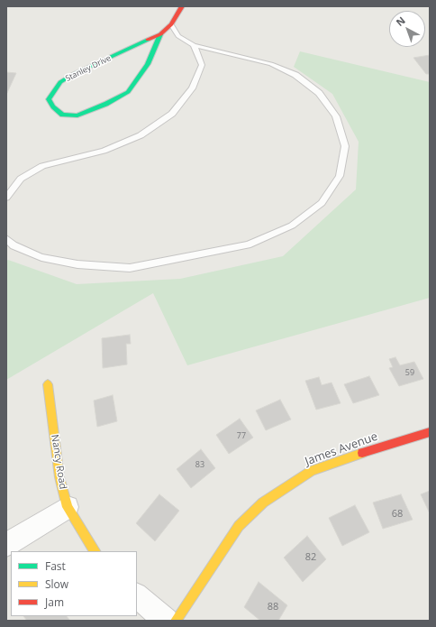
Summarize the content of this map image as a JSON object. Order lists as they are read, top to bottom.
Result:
{
  "streets": {
    "street": ["Stanley Drive", "James Avenue", "Nancy Road"]
  },
  "house_numbers": [
    "59",
    "77",
    "83",
    "68",
    "82",
    "88"
  ],
  "legend": ["Fast", "Slow", "Jam"],
  "north": "top left"
}
